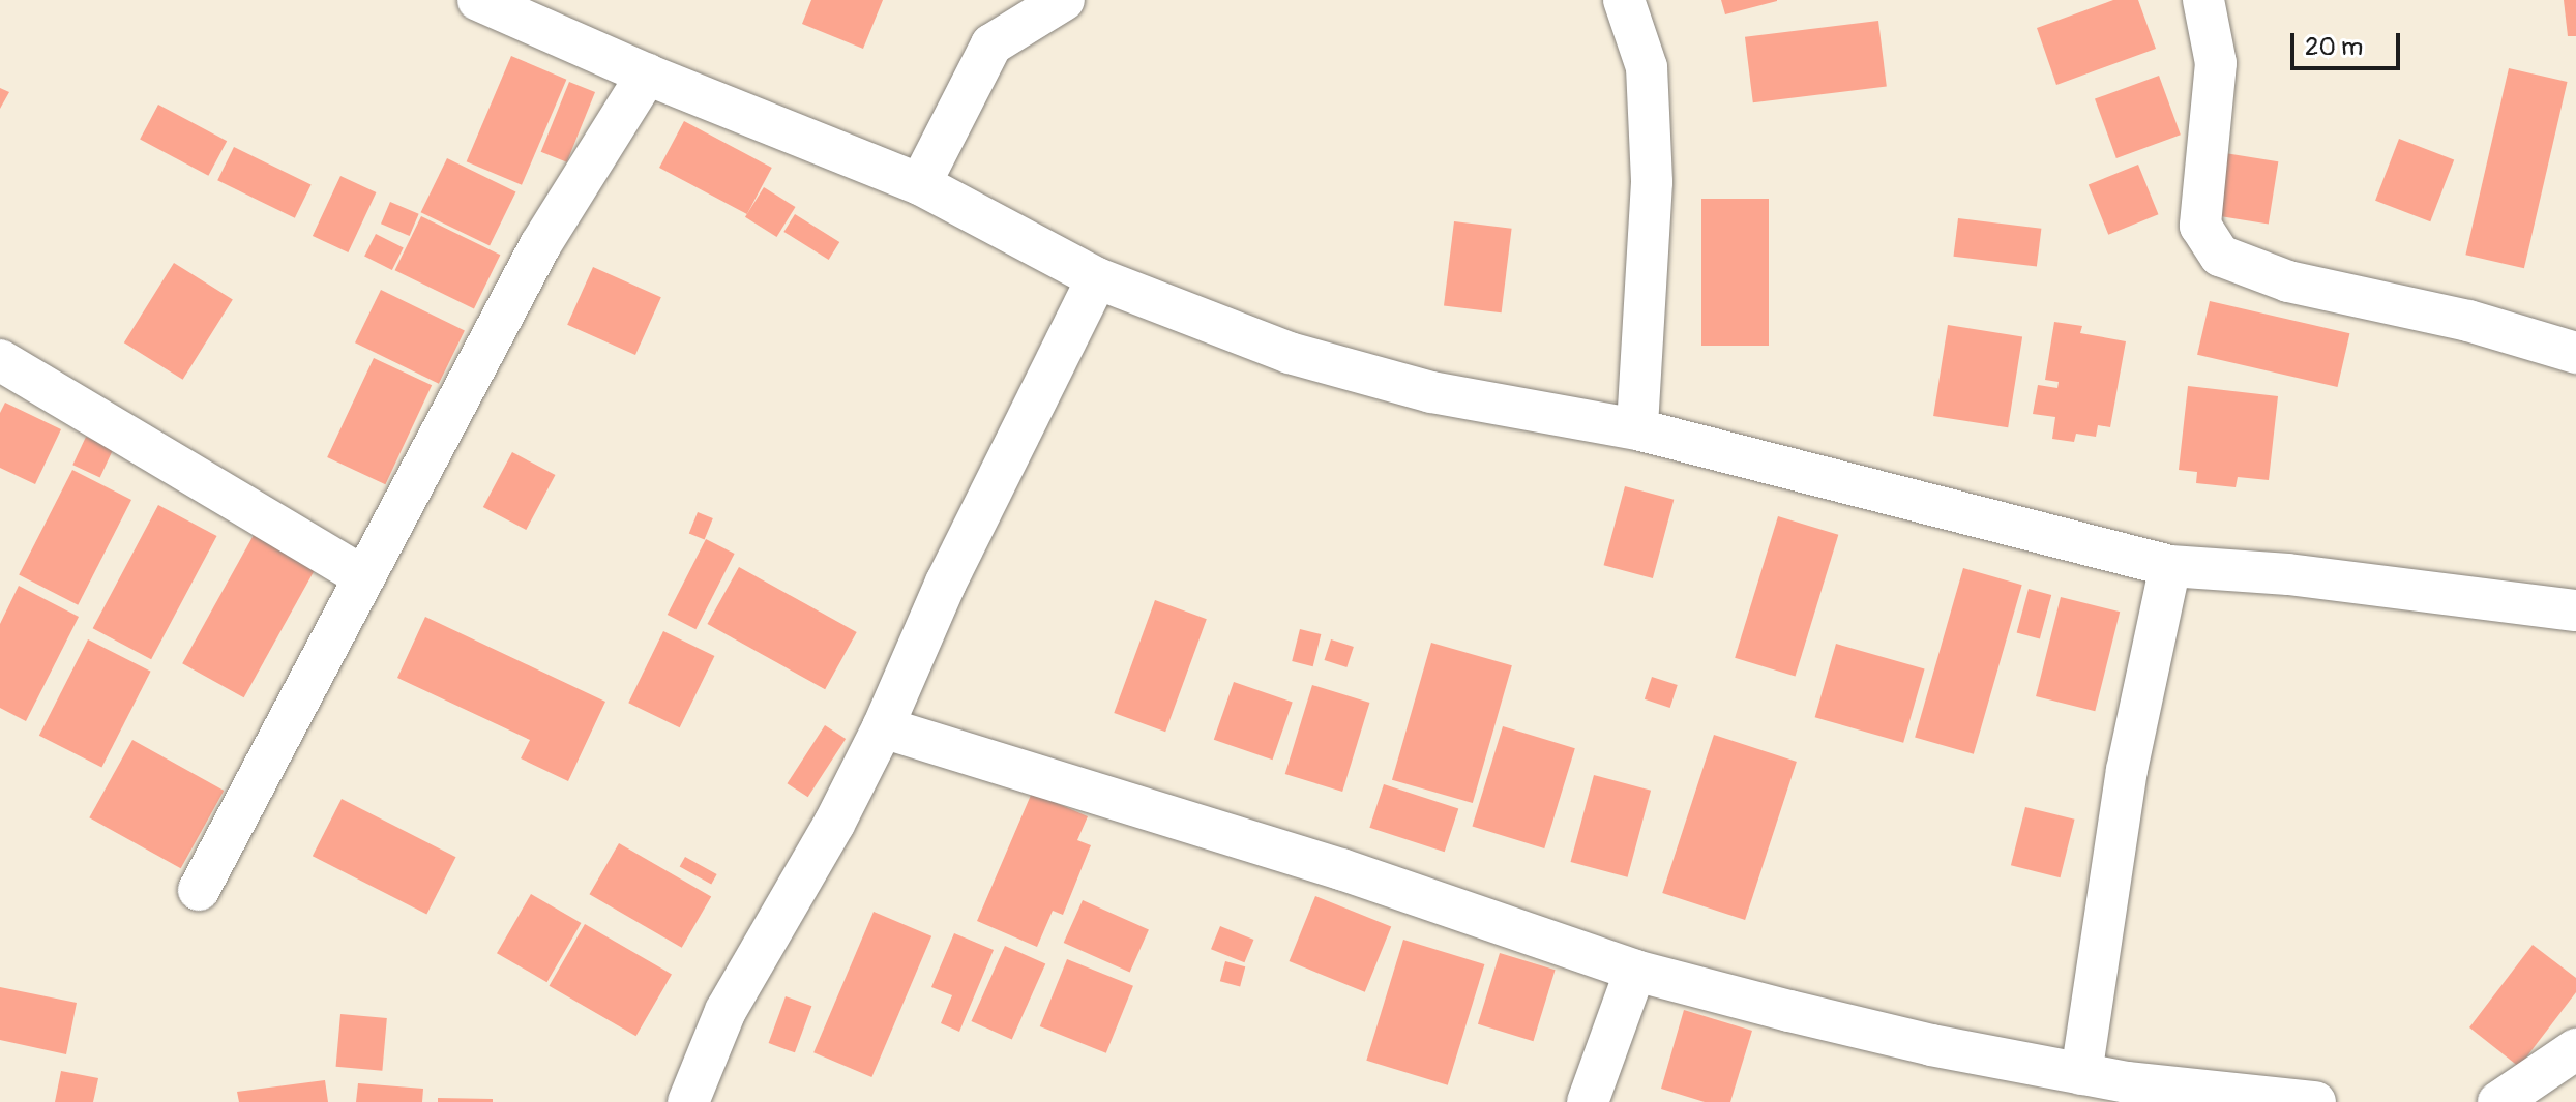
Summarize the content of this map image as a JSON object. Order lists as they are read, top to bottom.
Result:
{
  "scale_bar": "20 m"
}
